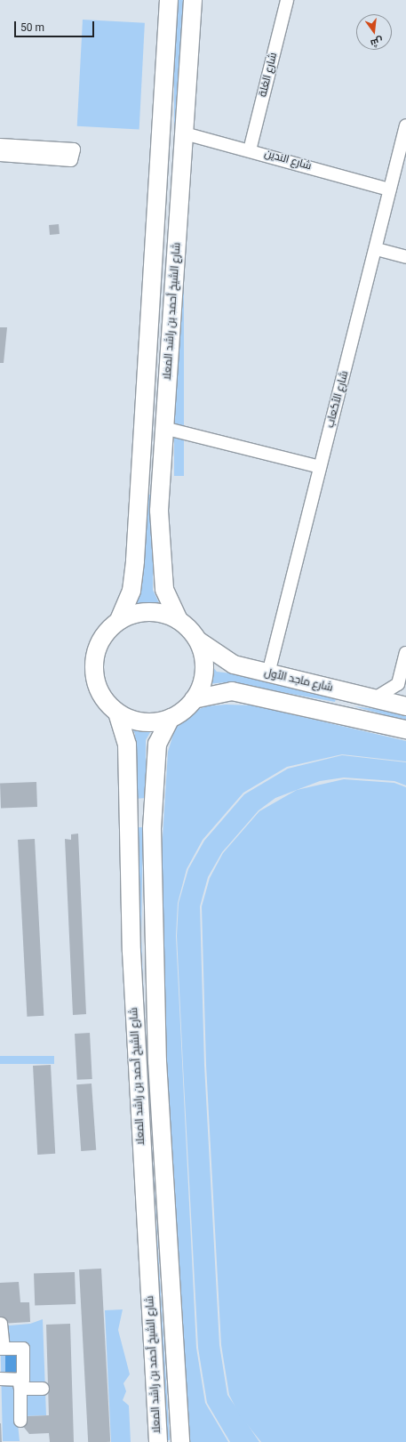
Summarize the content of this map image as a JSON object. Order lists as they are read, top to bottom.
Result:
{
  "streets": {
    "main road": ["شارع الشيخ أحمد بن راشد المعلا", "شارع ماجد الأول"],
    "street": ["شارع الغلة", "شارع الندين", "شارع الأكعاب"]
  },
  "crossings": [
    ["شارع الغلة", "شارع الندين"],
    ["شارع الندين", "شارع الشيخ أحمد بن راشد المعلا"],
    ["شارع الندين", "شارع الأكعاب"],
    ["شارع الشيخ أحمد بن راشد المعلا", "شارع ماجد الأول"],
    ["شارع الأكعاب", "شارع ماجد الأول"]
  ],
  "scale_bar": "50 m",
  "north": "bottom"
}
